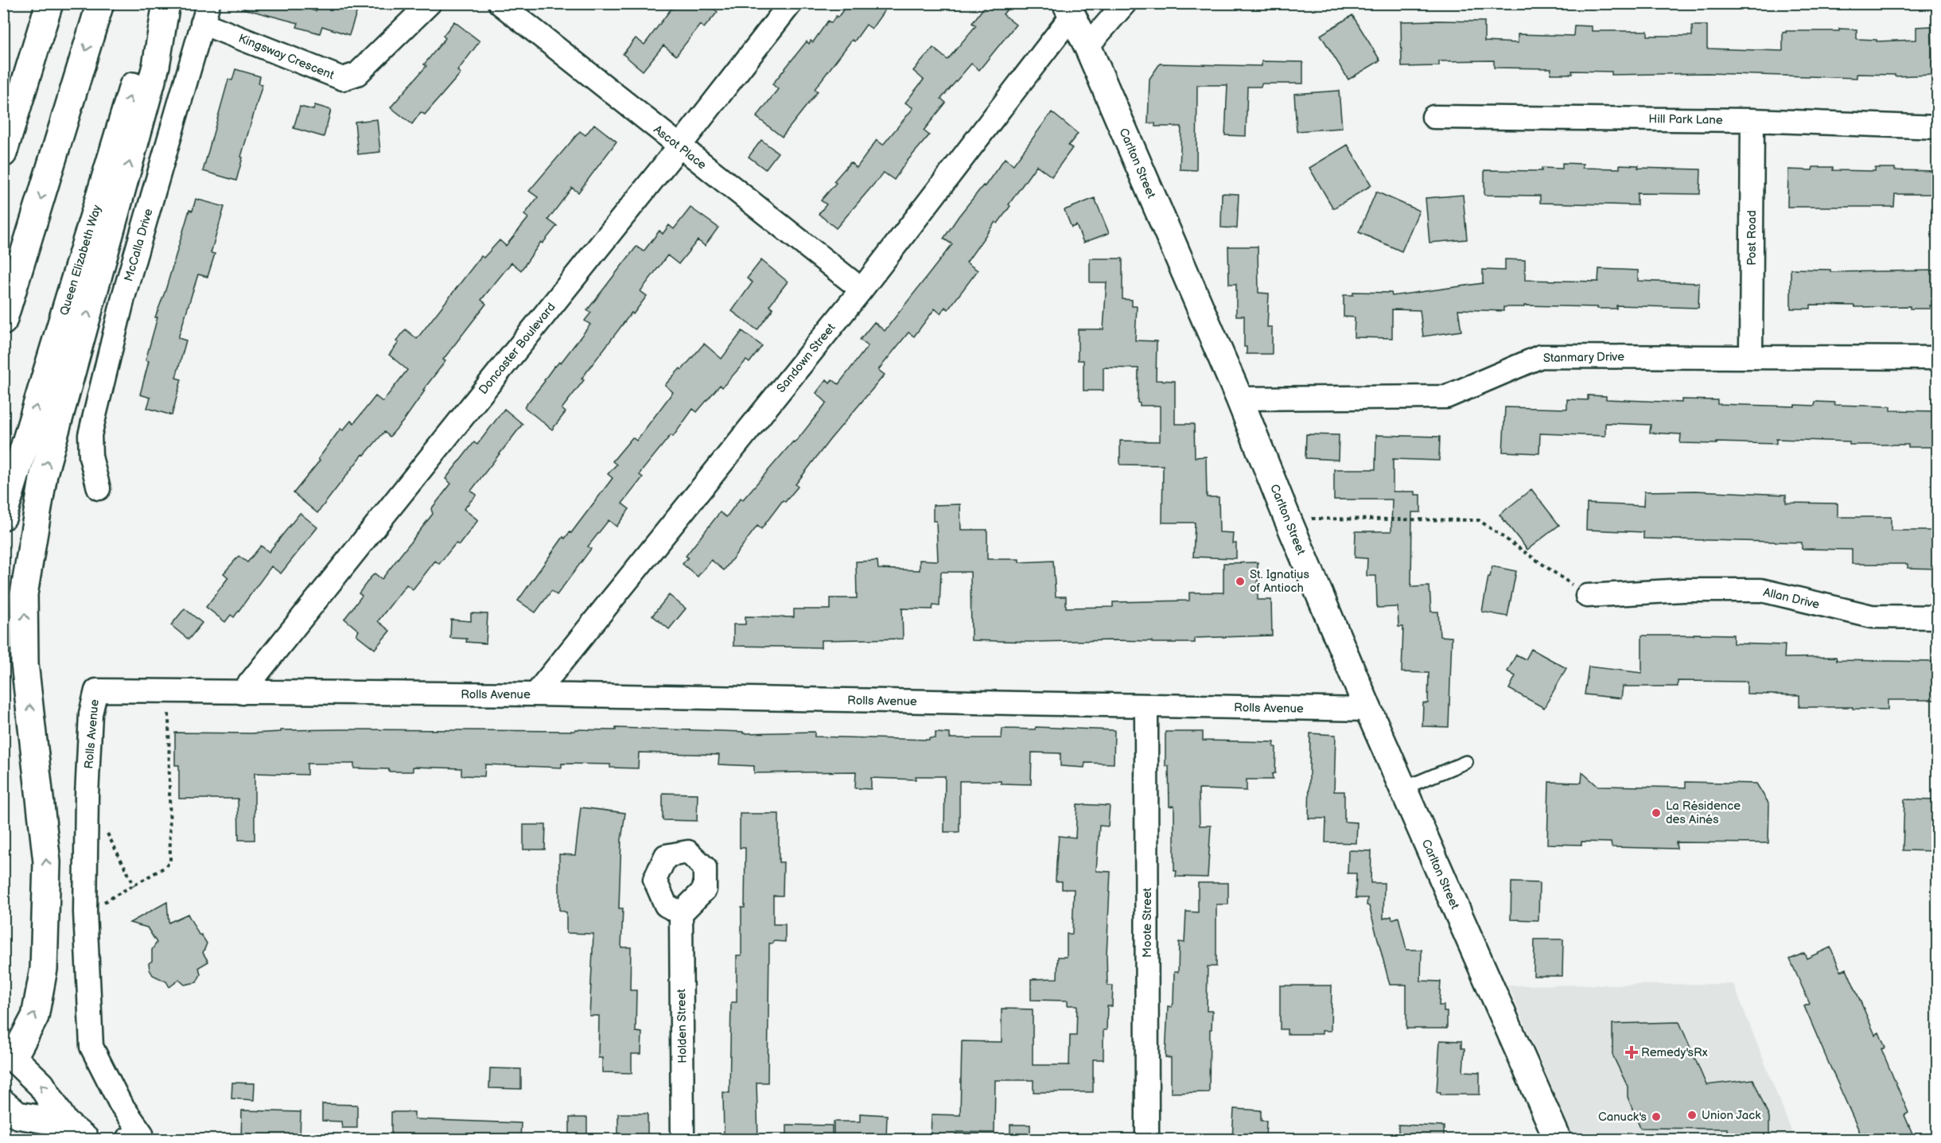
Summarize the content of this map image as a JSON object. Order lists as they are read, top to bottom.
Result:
{
  "streets": {
    "main road": ["Carlton Street", "Queen Elizabeth Way"],
    "street": [
      "Kingsway Crescent",
      "Hill Park Lane",
      "Ascot Place",
      "Post Road",
      "McCalla Drive",
      "Doncaster Boulevard",
      "Stanmary Drive",
      "Sandown Street",
      "Allan Drive",
      "Rolls Avenue",
      "Moote Street",
      "Holden Street"
    ]
  },
  "crossings": [
    ["Kingsway Crescent", "McCalla Drive"],
    ["Hill Park Lane", "Post Road"],
    ["Ascot Place", "Doncaster Boulevard"],
    ["Ascot Place", "Sandown Street"],
    ["Carlton Street", "Stanmary Drive"],
    ["Carlton Street", "Sandown Street"],
    ["Carlton Street", "Rolls Avenue"],
    ["Post Road", "Stanmary Drive"],
    ["Doncaster Boulevard", "Rolls Avenue"],
    ["Sandown Street", "Rolls Avenue"],
    ["Rolls Avenue", "Moote Street"]
  ],
  "places": {
    "other": [
      "St. Ignatius of Antioch",
      "La Résidence des Ainés",
      "Union Jack",
      "Canuck's"
    ],
    "health": ["Remedy'sRx"]
  }
}
